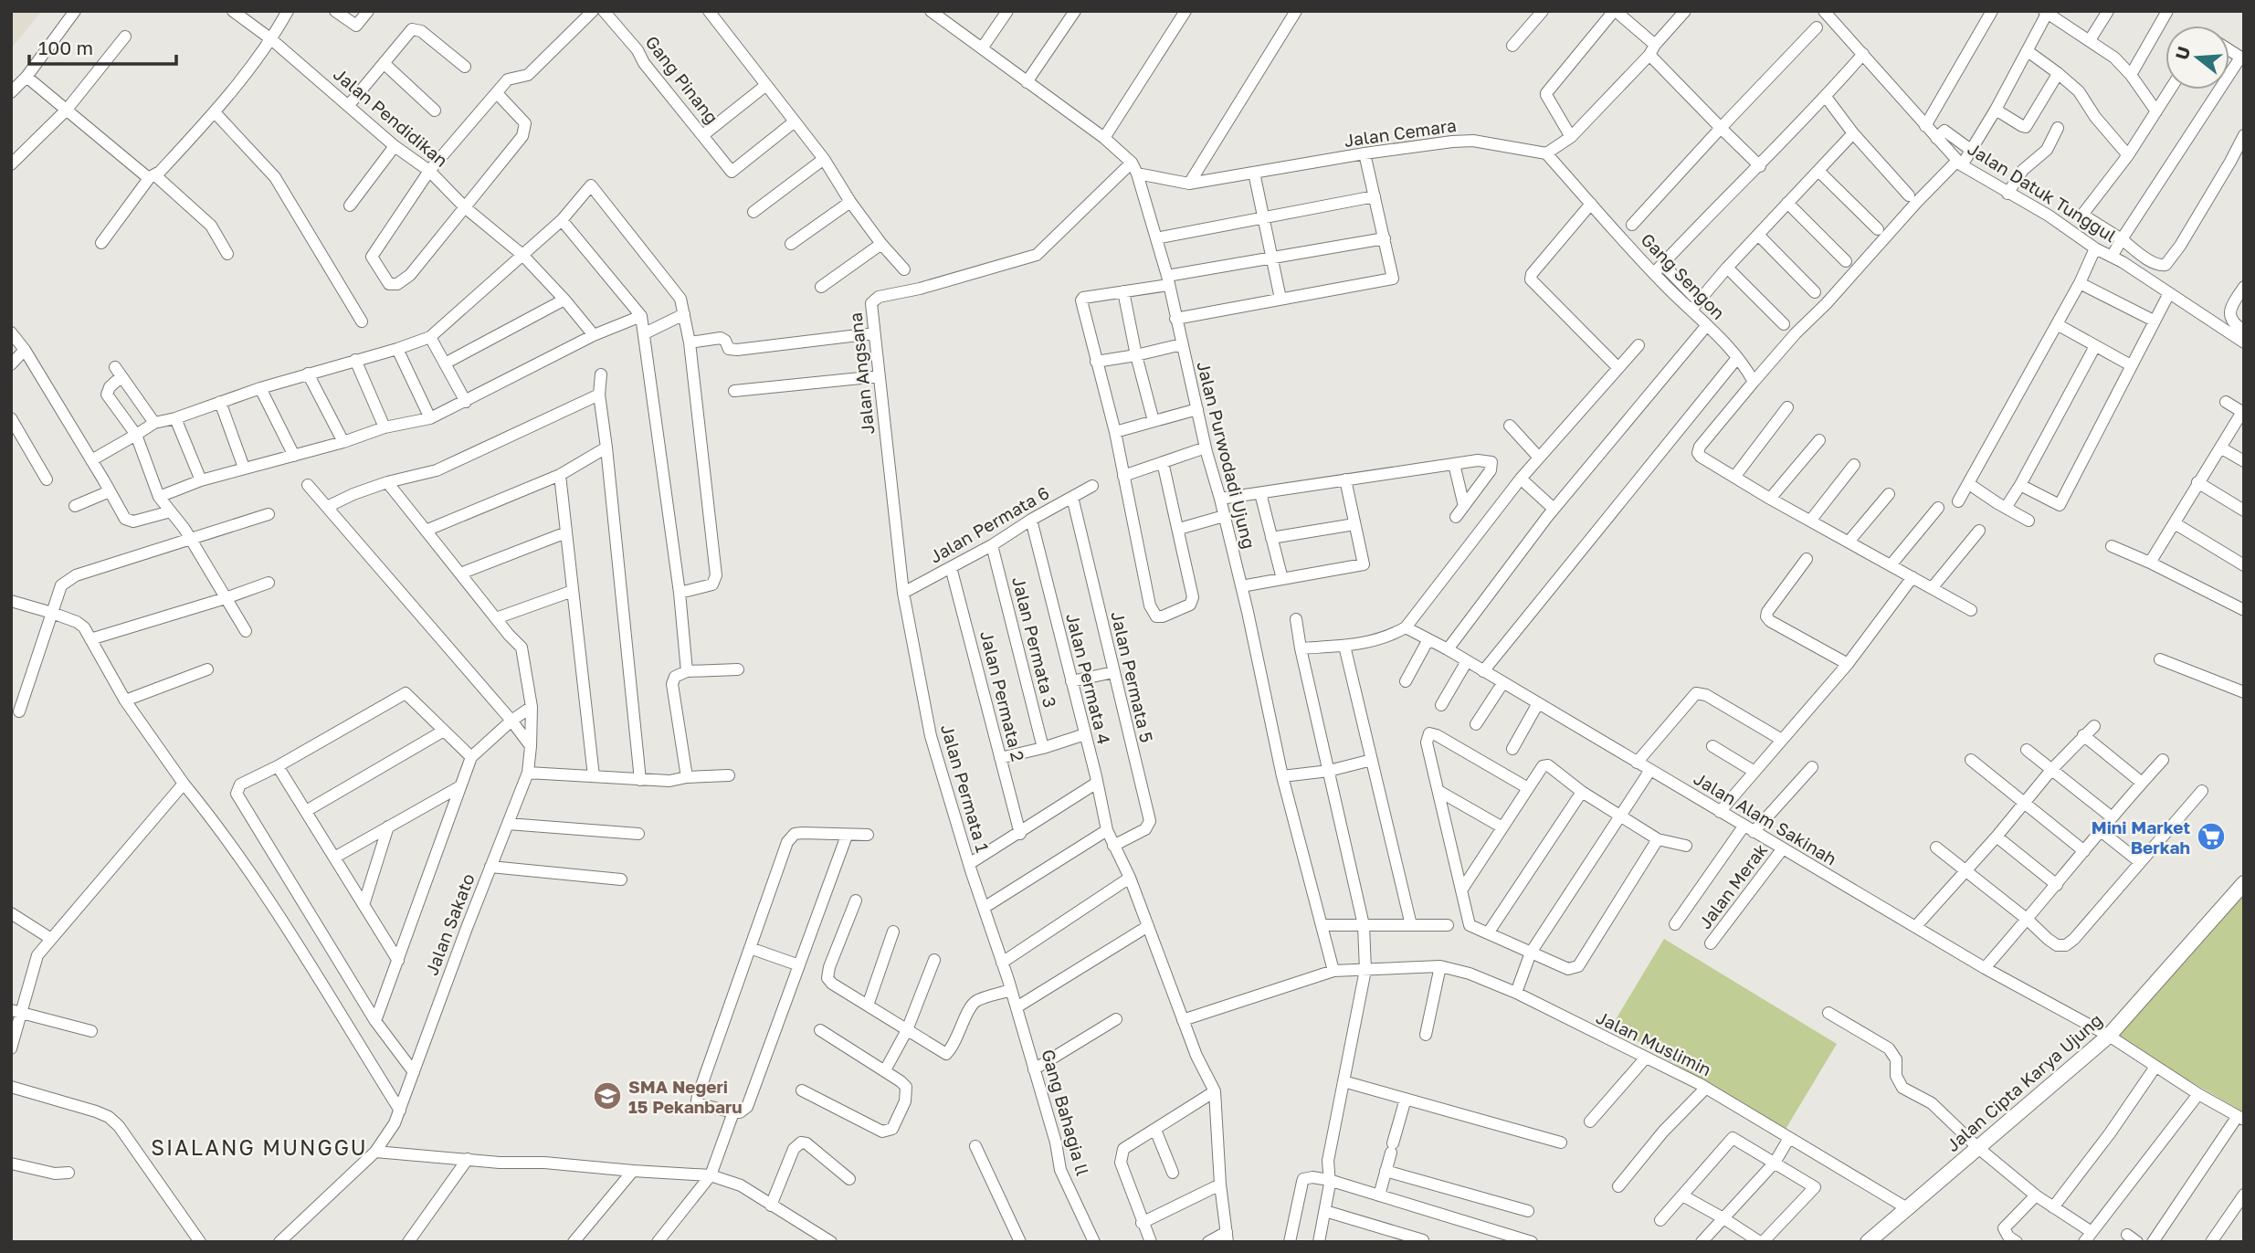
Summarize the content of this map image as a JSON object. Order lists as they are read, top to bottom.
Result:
{
  "streets": {
    "main road": ["Jalan Cipta Karya Ujung"],
    "street": [
      "Gang Pinang",
      "Jalan Pendidikan",
      "Jalan Cemara",
      "Jalan Datuk Tunggul",
      "Gang Sengon",
      "Jalan Angsana",
      "Jalan Purwodadi Ujung",
      "Jalan Permata 6",
      "Jalan Permata 3",
      "Jalan Permata 5",
      "Jalan Permata 4",
      "Jalan Permata 2",
      "Jalan Permata 1",
      "Jalan Alam Sakinah",
      "Jalan Merak",
      "Jalan Sakato",
      "Jalan Muslimin",
      "Gang Bahagia ll"
    ]
  },
  "crossings": [
    ["Jalan Cemara", "Gang Sengon"],
    ["Jalan Cemara", "Jalan Angsana"],
    ["Jalan Cemara", "Jalan Purwodadi Ujung"],
    ["Jalan Angsana", "Jalan Purwodadi Ujung"],
    ["Jalan Angsana", "Jalan Permata 6"],
    ["Jalan Angsana", "Jalan Permata 1"],
    ["Jalan Permata 6", "Jalan Permata 3"],
    ["Jalan Permata 6", "Jalan Permata 5"],
    ["Jalan Permata 6", "Jalan Permata 4"],
    ["Jalan Permata 6", "Jalan Permata 2"],
    ["Jalan Permata 6", "Jalan Permata 1"],
    ["Jalan Permata 5", "Jalan Permata 4"],
    ["Jalan Permata 1", "Gang Bahagia ll"],
    ["Jalan Alam Sakinah", "Jalan Merak"],
    ["Jalan Alam Sakinah", "Jalan Cipta Karya Ujung"],
    ["Jalan Muslimin", "Jalan Cipta Karya Ujung"]
  ],
  "districts": ["SIALANG MUNGGU"],
  "places": {
    "supermarket": ["Mini Market Berkah"],
    "school or university": ["SMA Negeri 15 Pekanbaru"]
  },
  "scale_bar": "100 m",
  "north": "left"
}
